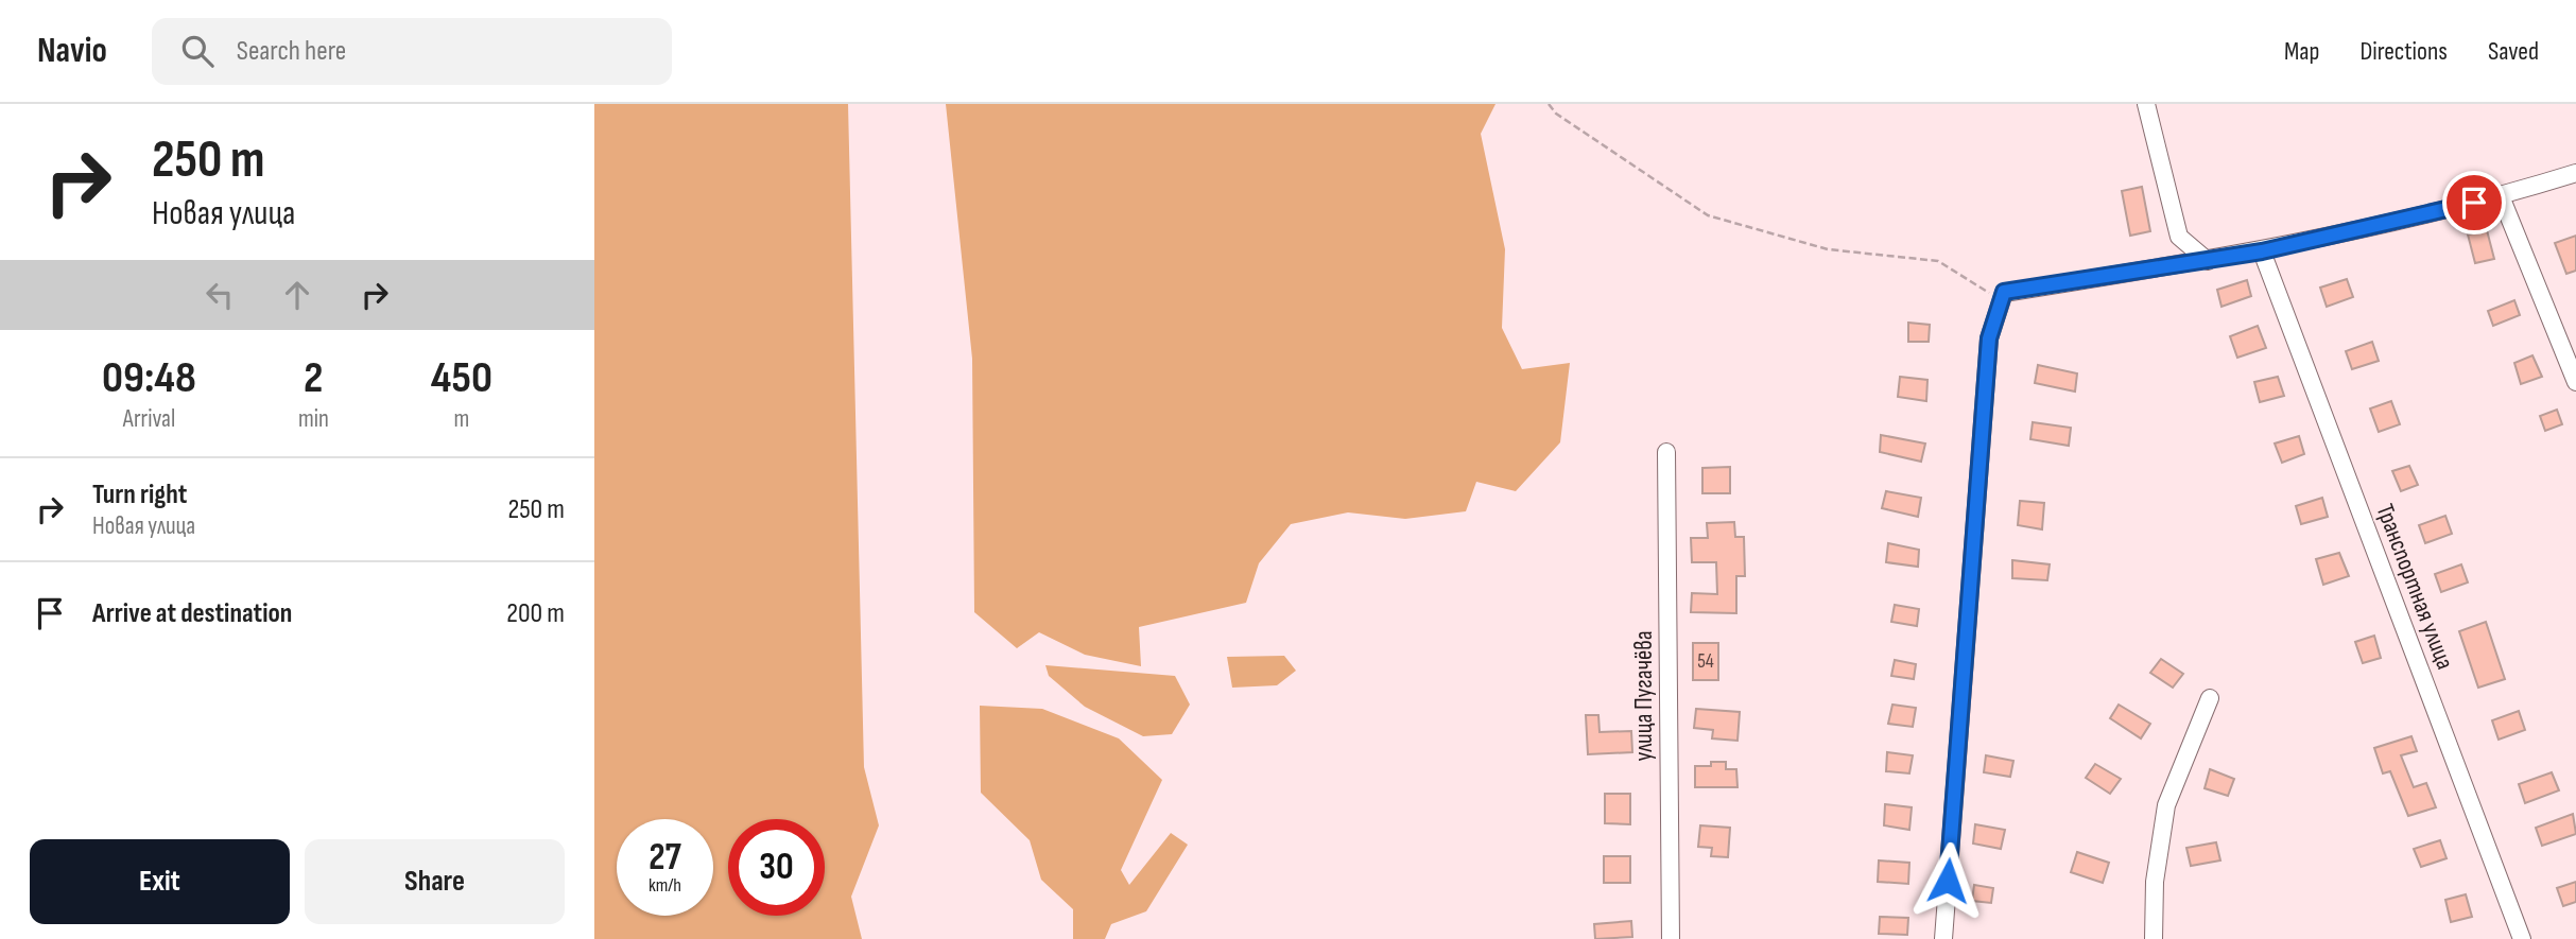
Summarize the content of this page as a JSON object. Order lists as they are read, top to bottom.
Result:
{
  "streets": {
    "street": ["Транспортная улица", "улица Пугачёва"]
  },
  "house_numbers": ["54"],
  "page": {
    "header": "Navio",
    "search": "Search here",
    "nav": ["Map", "Directions", "Saved"],
    "turn": ["250 m", "Новая улица"],
    "eta": [
      "09:48",
      "Arrival",
      "2",
      "min",
      "450",
      "m"
    ],
    "list": [
      {
        "name": "Turn right",
        "note": "Новая улица",
        "value": "250 m"
      },
      {
        "name": "Arrive at destination",
        "value": "200 m"
      }
    ],
    "speed": "27 km/h",
    "limit": "30",
    "buttons": ["Exit", "Share"]
  }
}
